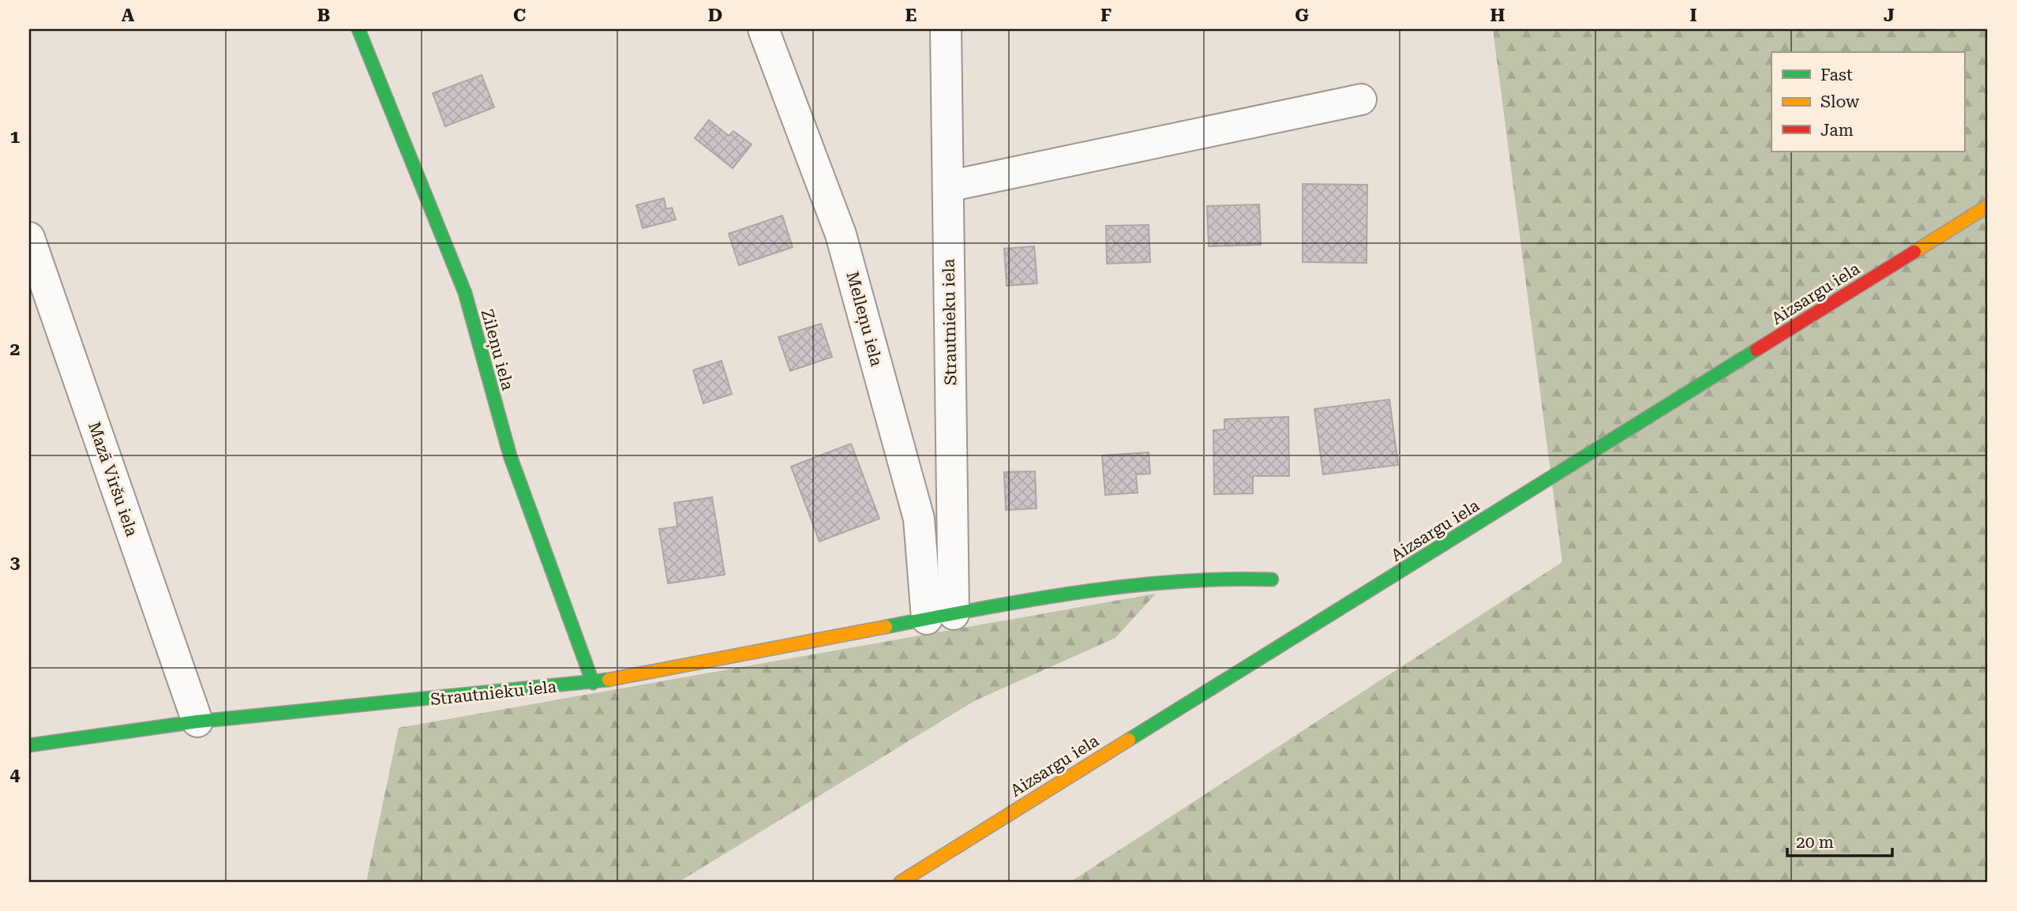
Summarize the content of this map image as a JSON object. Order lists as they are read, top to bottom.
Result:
{
  "streets": {
    "main road": ["Aizsargu iela", "Strautnieku iela", "Zileņu iela"],
    "street": ["Melleņu iela", "Mazā Viršu iela"]
  },
  "crossings": [
    ["Melleņu iela", "Strautnieku iela"],
    ["Strautnieku iela", "Zileņu iela"],
    ["Strautnieku iela", "Mazā Viršu iela"]
  ],
  "legend": ["Fast", "Slow", "Jam"],
  "scale_bar": "20 m",
  "grid": {
    "columns": [
      "A",
      "B",
      "C",
      "D",
      "E",
      "F",
      "G",
      "H",
      "I",
      "J"
    ],
    "rows": [
      "1",
      "2",
      "3",
      "4"
    ]
  }
}
